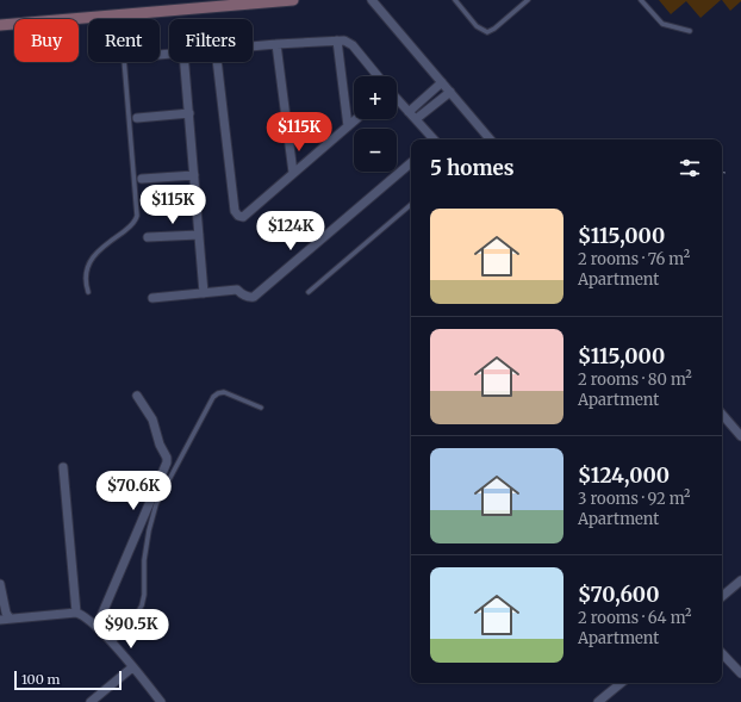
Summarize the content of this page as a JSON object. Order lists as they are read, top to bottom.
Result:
{
  "scale_bar": "100 m",
  "page": {
    "chip": ["Buy", "Rent", "Filters"],
    "map_buttons": ["+", "−"],
    "price": [
      "$115K",
      "$115K",
      "$124K",
      "$70.6K",
      "$90.5K"
    ],
    "heading": "5 homes",
    "list": [
      {
        "name": "$115,000",
        "note": "2 rooms · 76 m² · Apartment"
      },
      {
        "name": "$115,000",
        "note": "2 rooms · 80 m² · Apartment"
      },
      {
        "name": "$124,000",
        "note": "3 rooms · 92 m² · Apartment"
      },
      {
        "name": "$70,600",
        "note": "2 rooms · 64 m² · Apartment"
      }
    ],
    "scale": "100 m"
  }
}
